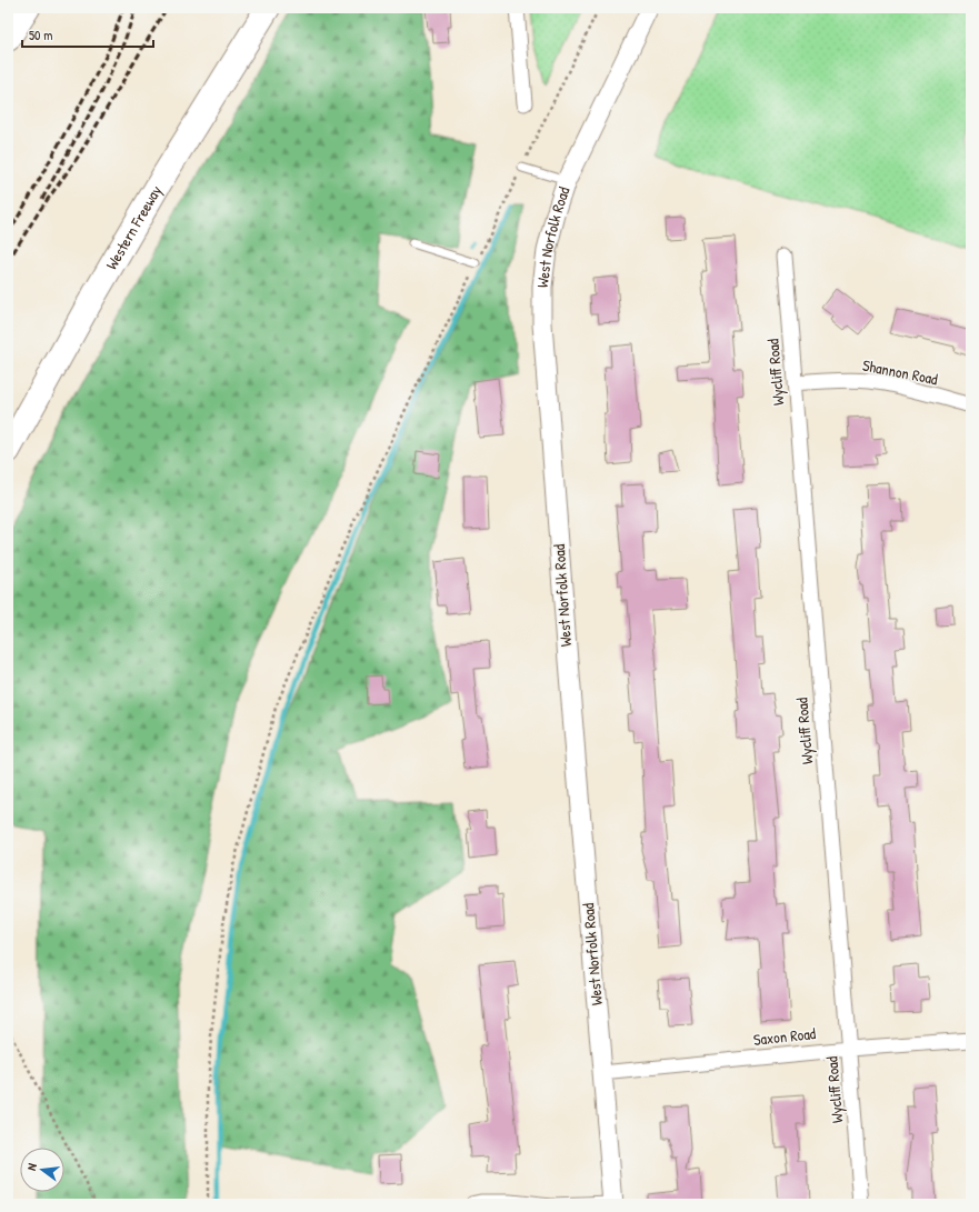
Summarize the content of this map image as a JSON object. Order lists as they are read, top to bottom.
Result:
{
  "streets": {
    "highway": ["Western Freeway"],
    "street": [
      "West Norfolk Road",
      "Wycliff Road",
      "Shannon Road",
      "Saxon Road"
    ]
  },
  "crossings": [
    ["West Norfolk Road", "Saxon Road"],
    ["Wycliff Road", "Shannon Road"],
    ["Wycliff Road", "Saxon Road"]
  ],
  "scale_bar": "50 m",
  "north": "left"
}
